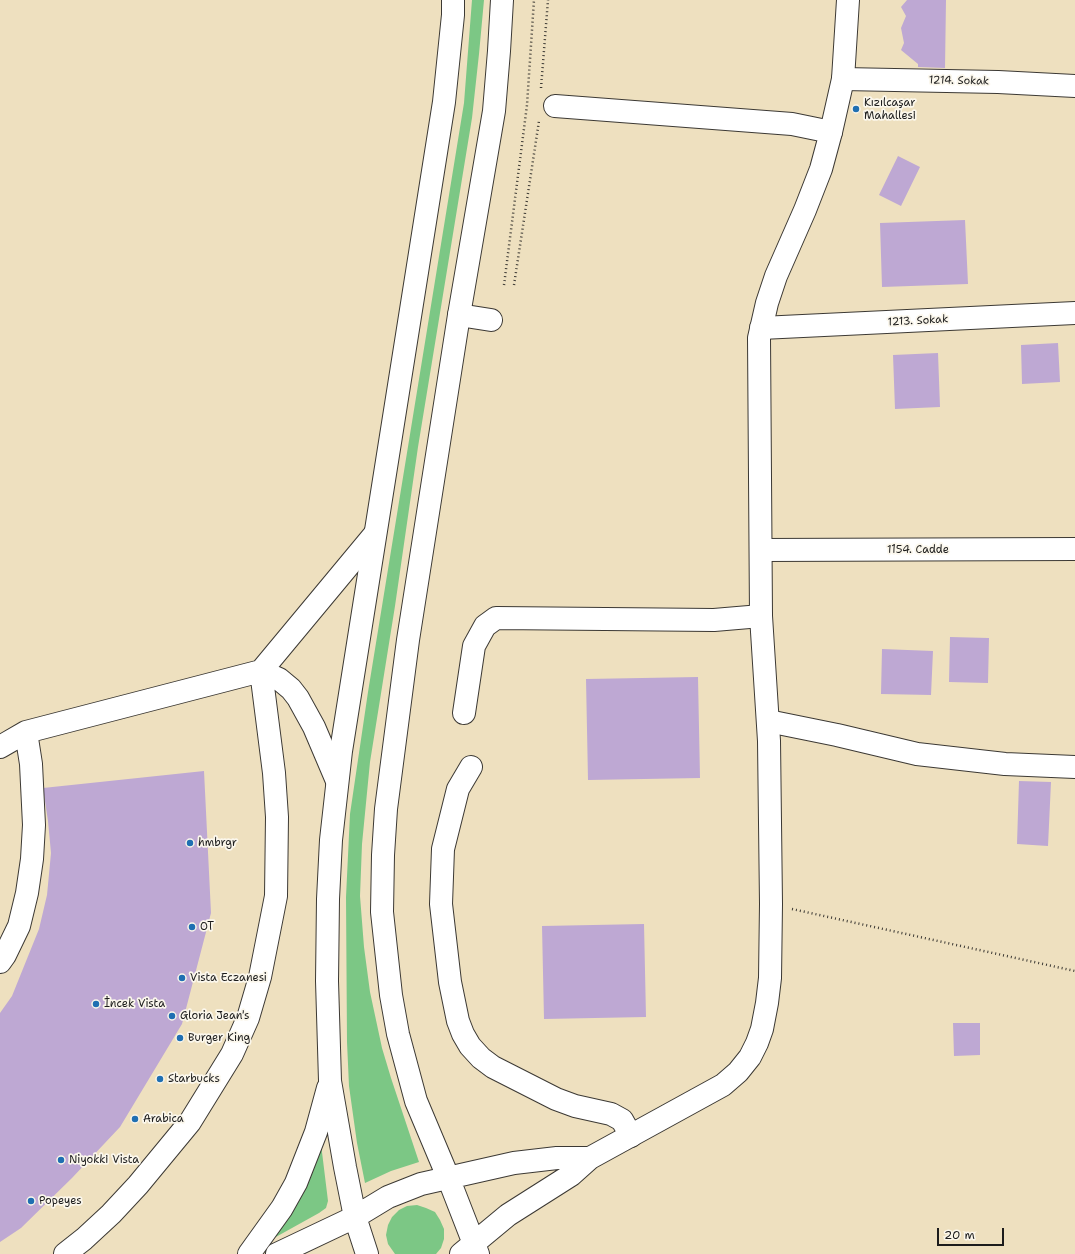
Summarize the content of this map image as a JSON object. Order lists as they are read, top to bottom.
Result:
{
  "streets": {
    "main road": ["1214. Sokak", "1213. Sokak", "1154. Cadde"]
  },
  "places": [
    "Kızılcaşar Mahallesi",
    "hmbrgr",
    "OT",
    "Vista Eczanesi",
    "İncek Vista",
    "Gloria Jean's",
    "Burger King",
    "Starbucks",
    "Arabica",
    "Niyokki Vista",
    "Popeyes"
  ],
  "scale_bar": "20 m"
}
